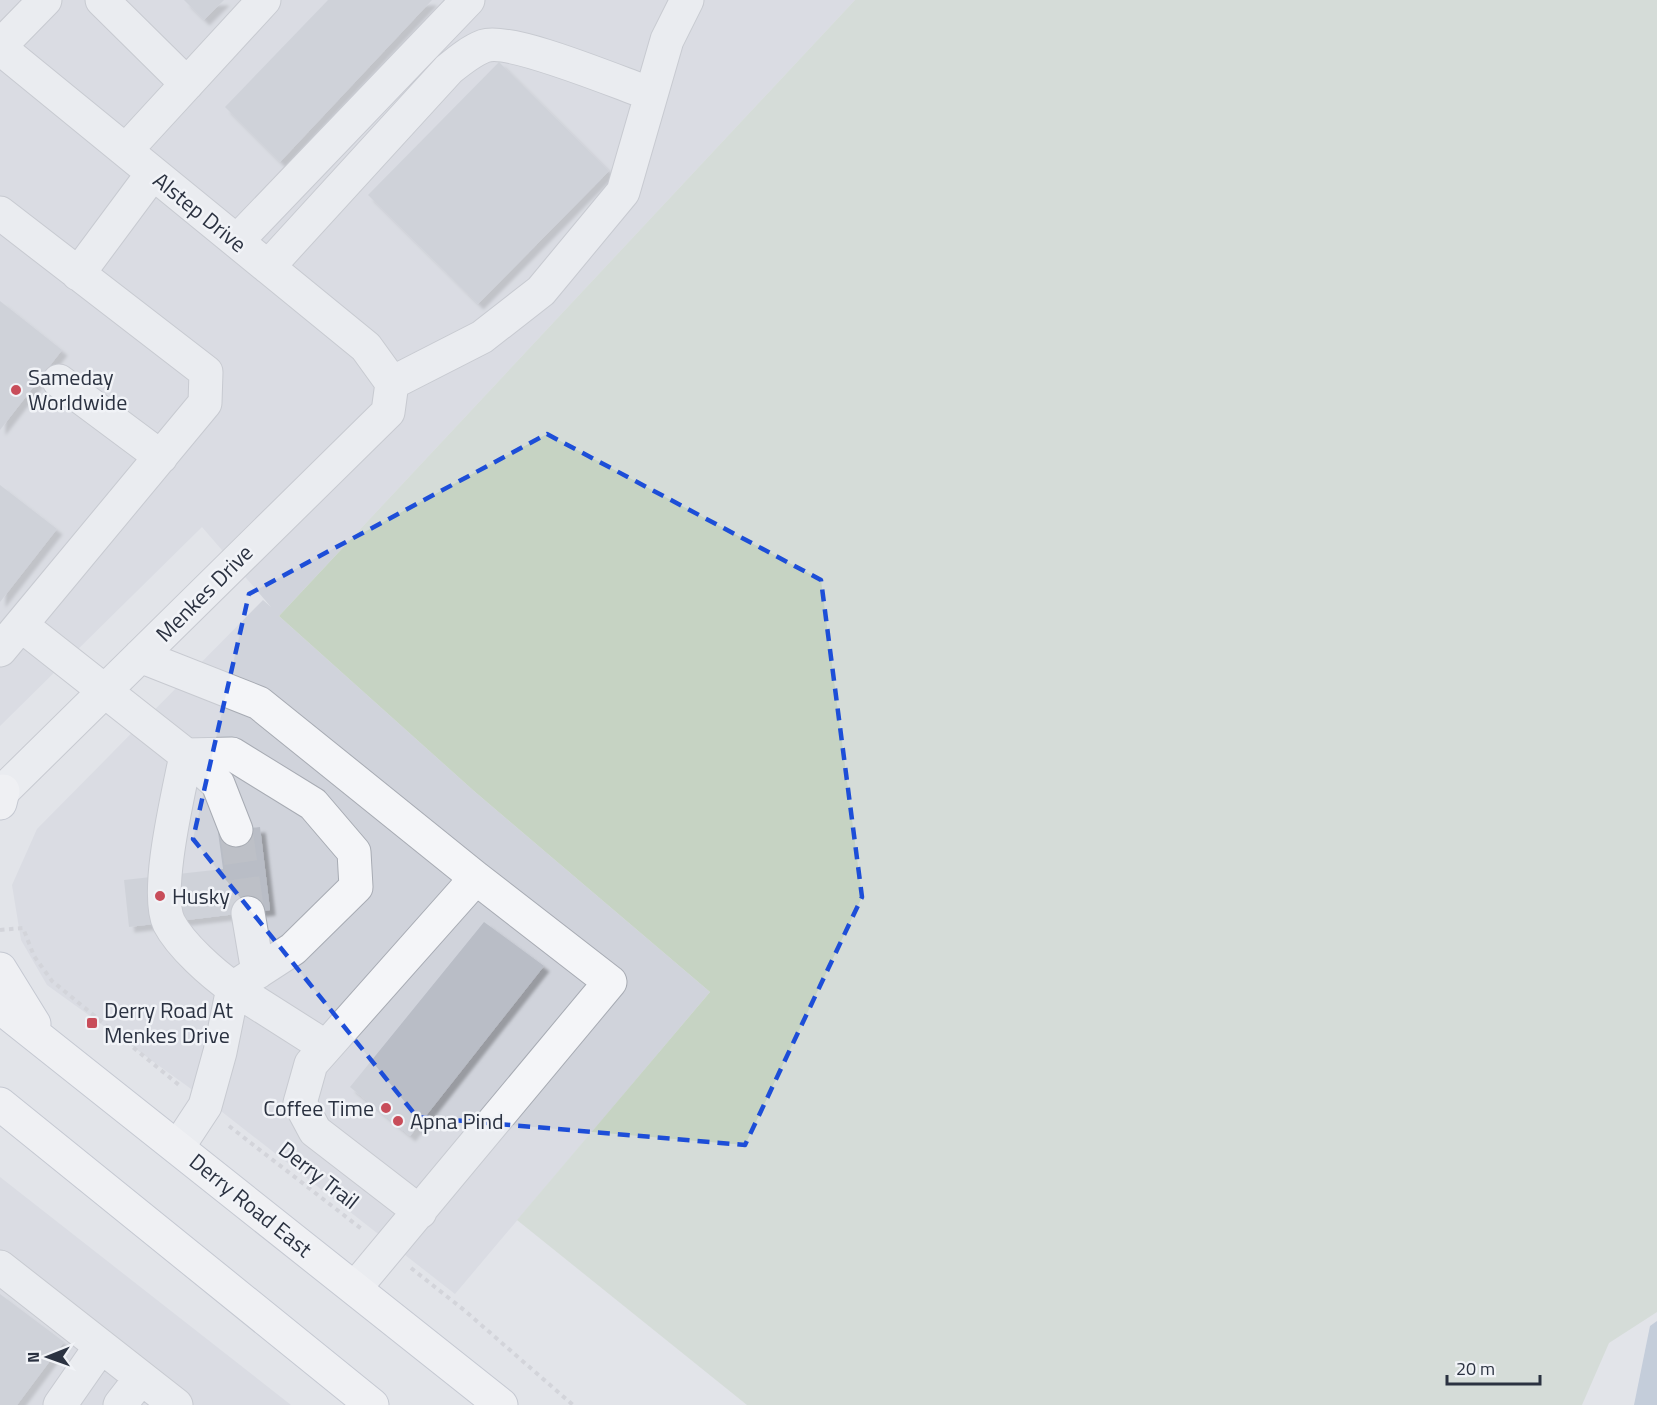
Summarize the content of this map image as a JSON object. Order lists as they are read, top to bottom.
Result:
{
  "streets": {
    "main road": ["Derry Road East"],
    "street": ["Alstep Drive", "Menkes Drive"],
    "path": ["Derry Trail"]
  },
  "crossings": [
    ["Alstep Drive", "Menkes Drive"]
  ],
  "places": {
    "other": [
      "Sameday Worldwide",
      "Husky",
      "Coffee Time",
      "Apna Pind"
    ],
    "transit": ["Derry Road At Menkes Drive"]
  },
  "scale_bar": "20 m",
  "north": "left"
}
